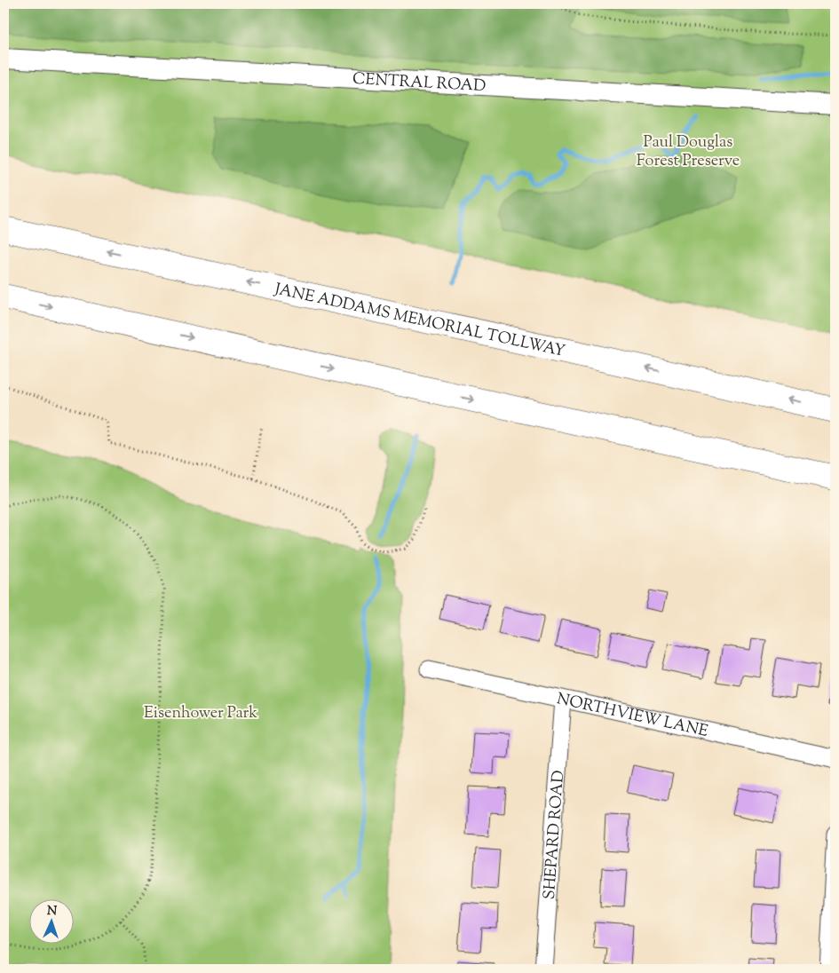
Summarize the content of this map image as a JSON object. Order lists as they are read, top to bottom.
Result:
{
  "streets": {
    "highway": ["JANE ADDAMS MEMORIAL TOLLWAY"],
    "street": ["CENTRAL ROAD", "NORTHVIEW LANE", "SHEPARD ROAD"]
  },
  "crossings": [
    ["NORTHVIEW LANE", "SHEPARD ROAD"]
  ],
  "parks": ["Paul Douglas Forest Preserve", "Eisenhower Park"],
  "north": "top"
}
